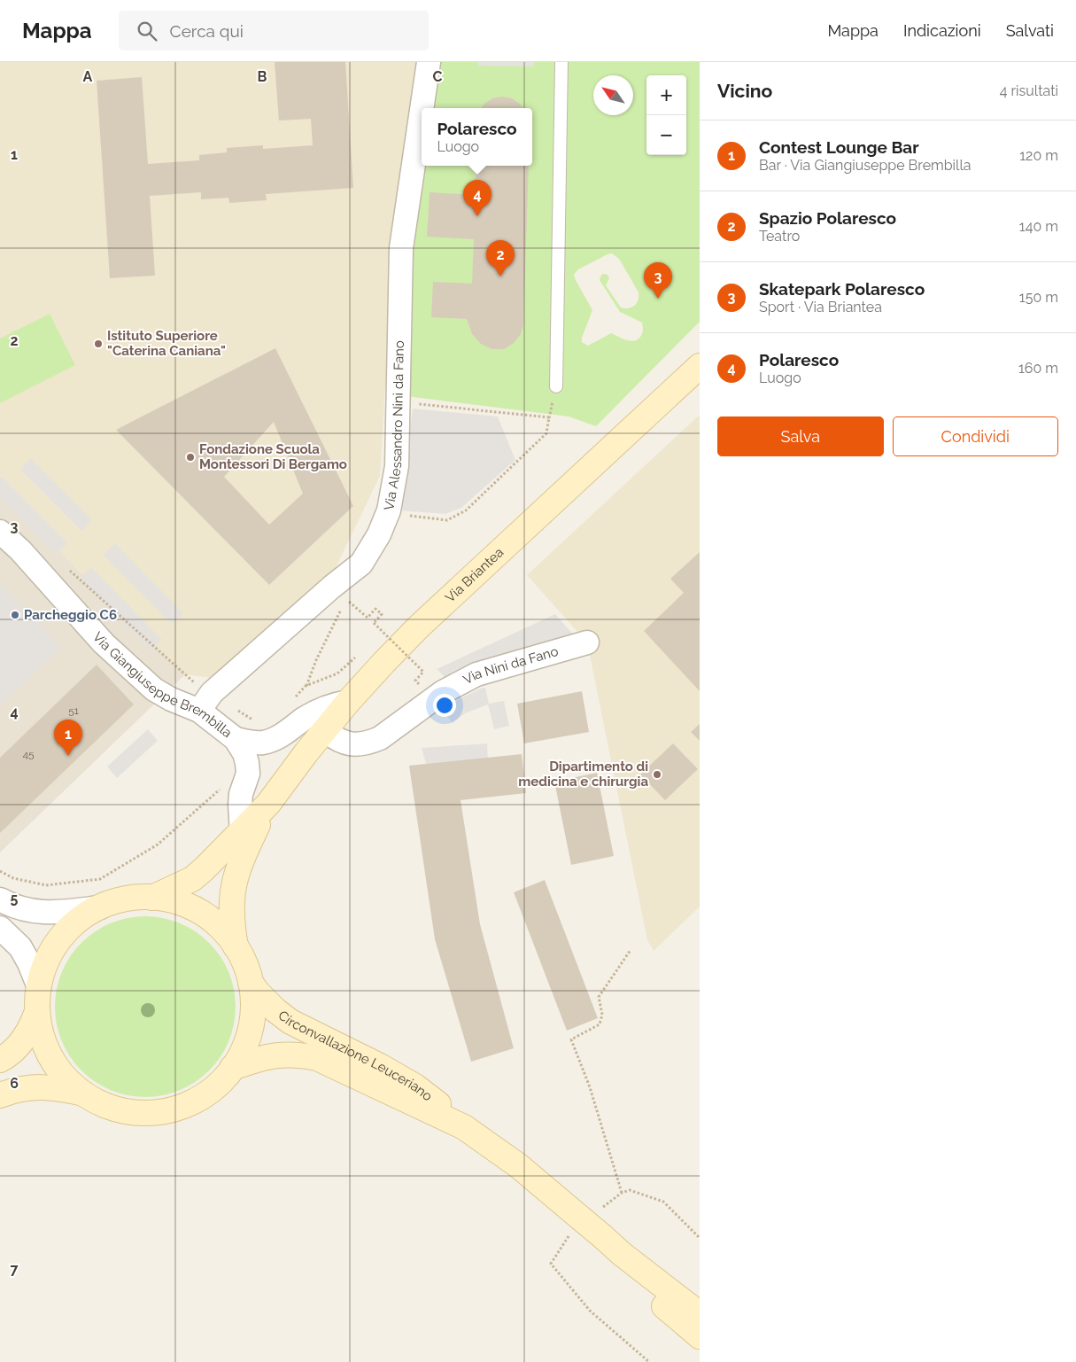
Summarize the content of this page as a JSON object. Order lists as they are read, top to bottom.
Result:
{
  "streets": {
    "main road": ["Via Briantea", "Circonvallazione Leuceriano"],
    "street": ["Via Alessandro Nini da Fano", "Via Nini da Fano", "Via Giangiuseppe Brembilla"]
  },
  "crossings": [
    ["Via Alessandro Nini da Fano", "Via Giangiuseppe Brembilla"],
    ["Via Briantea", "Via Nini da Fano"],
    ["Via Briantea", "Via Giangiuseppe Brembilla"]
  ],
  "places": [
    "Istituto Superiore \"Caterina Caniana\"",
    "Fondazione Scuola Montessori Di Bergamo",
    "Parcheggio C6",
    "Dipartimento di medicina e chirurgia"
  ],
  "house_numbers": ["51", "45"],
  "north": "top left",
  "page": {
    "header": "Mappa",
    "search": "Cerca qui",
    "nav": ["Mappa", "Indicazioni", "Salvati"],
    "heading": ["Vicino", "4 risultati"],
    "map_buttons": ["+", "−"],
    "popup": ["Polaresco", "Luogo"],
    "list": [
      {
        "mark": "1",
        "name": "Contest Lounge Bar",
        "note": "Bar · Via Giangiuseppe Brembilla",
        "value": "120 m"
      },
      {
        "mark": "2",
        "name": "Spazio Polaresco",
        "note": "Teatro",
        "value": "140 m"
      },
      {
        "mark": "3",
        "name": "Skatepark Polaresco",
        "note": "Sport · Via Briantea",
        "value": "150 m"
      },
      {
        "mark": "4",
        "name": "Polaresco",
        "note": "Luogo",
        "value": "160 m"
      }
    ],
    "pins": [
      "4",
      "2",
      "3",
      "1"
    ],
    "buttons": ["Salva", "Condividi"]
  },
  "grid": {
    "columns": ["A", "B", "C"],
    "rows": [
      "1",
      "2",
      "3",
      "4",
      "5",
      "6",
      "7"
    ]
  }
}
